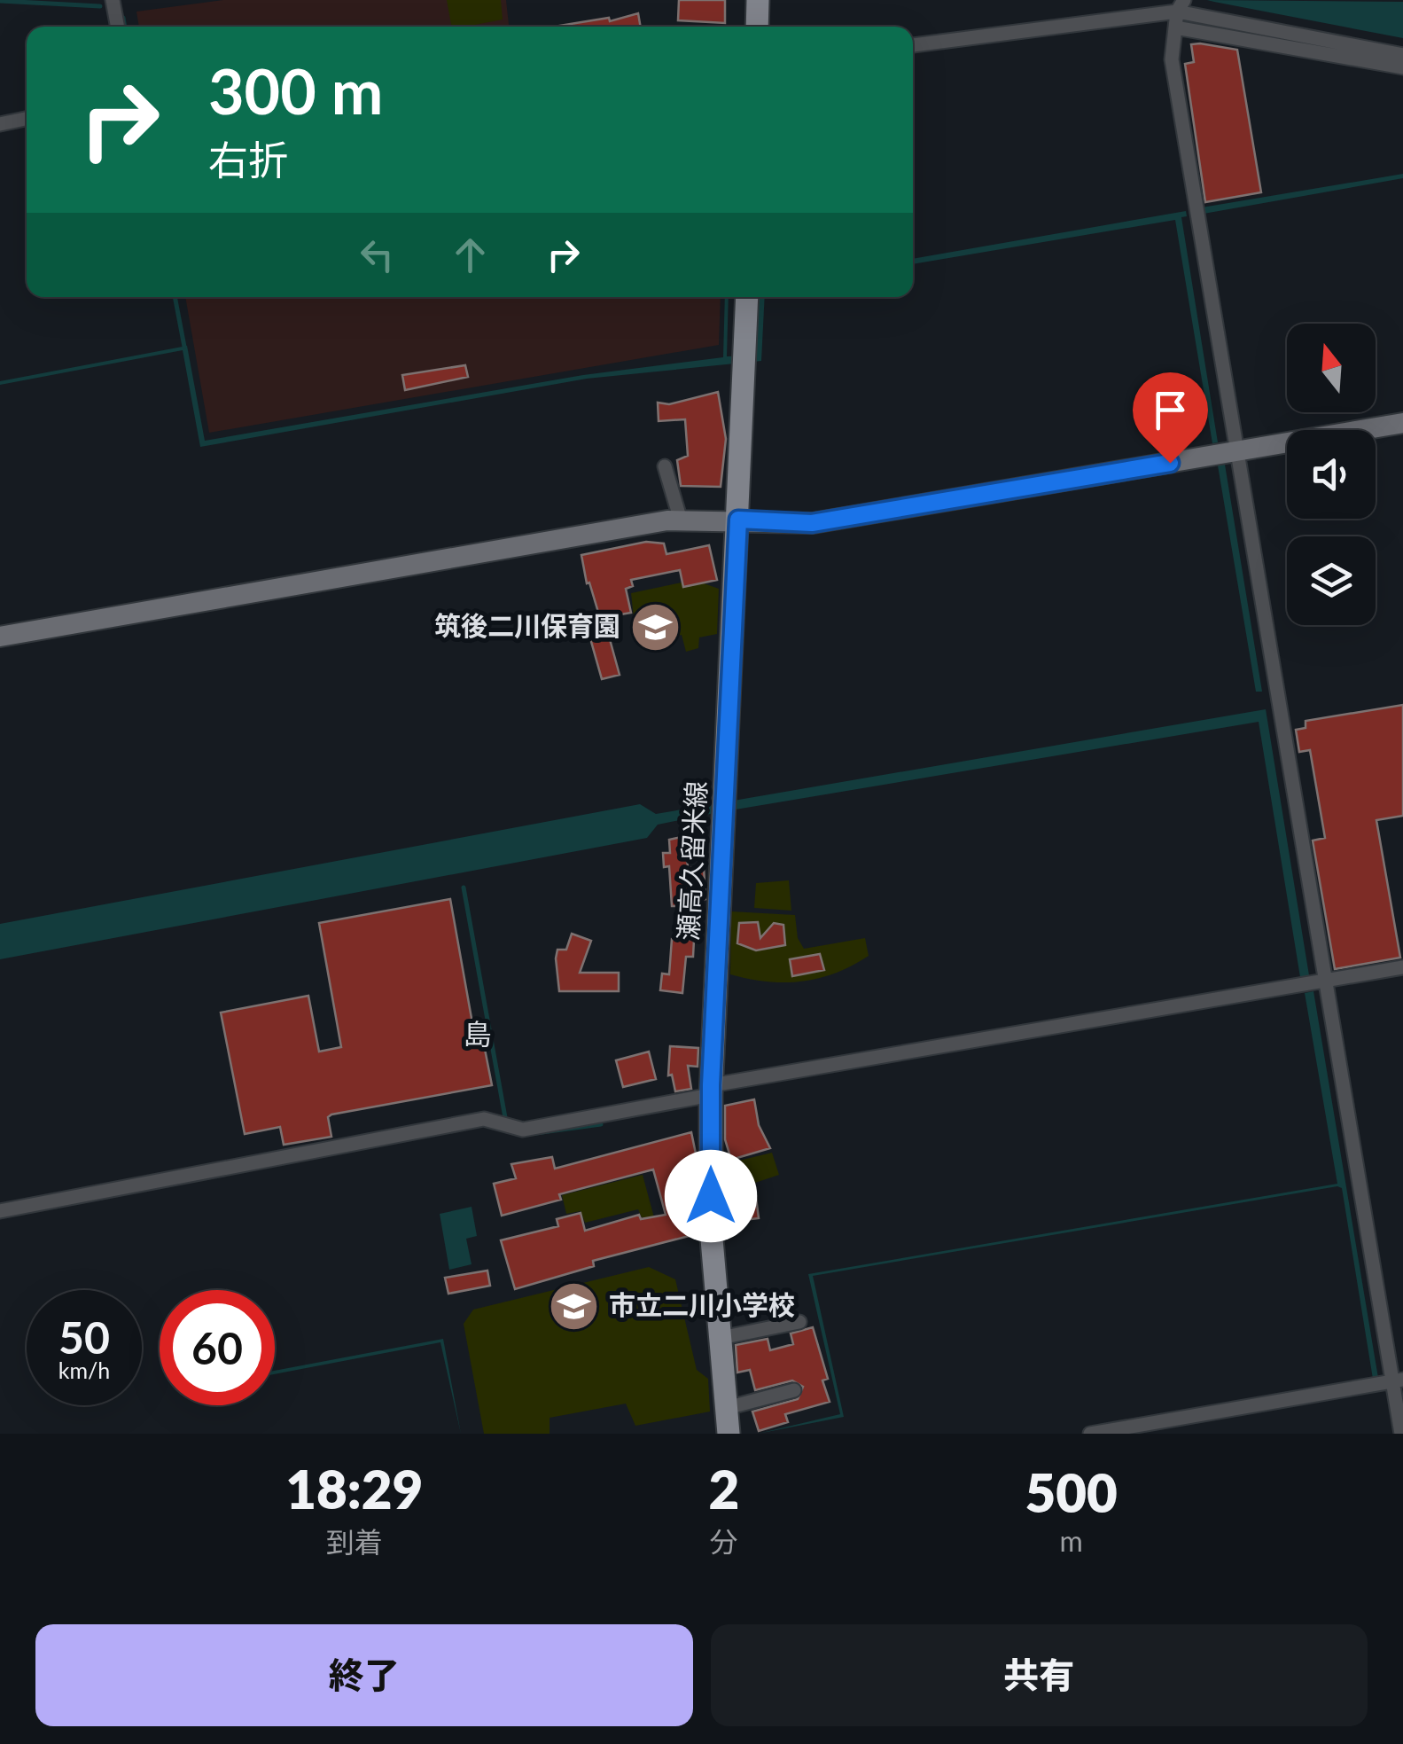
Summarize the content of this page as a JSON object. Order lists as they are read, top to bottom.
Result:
{
  "streets": {
    "main road": ["瀬高久留米線"]
  },
  "districts": ["島"],
  "places": {
    "school or university": ["筑後二川保育園", "市立二川小学校"]
  },
  "north": "top",
  "page": {
    "turn": ["300 m", "右折"],
    "speed": "50 km/h",
    "limit": "60",
    "eta": [
      "18:29",
      "到着",
      "2",
      "分",
      "500",
      "m"
    ],
    "buttons": ["終了", "共有"]
  }
}
